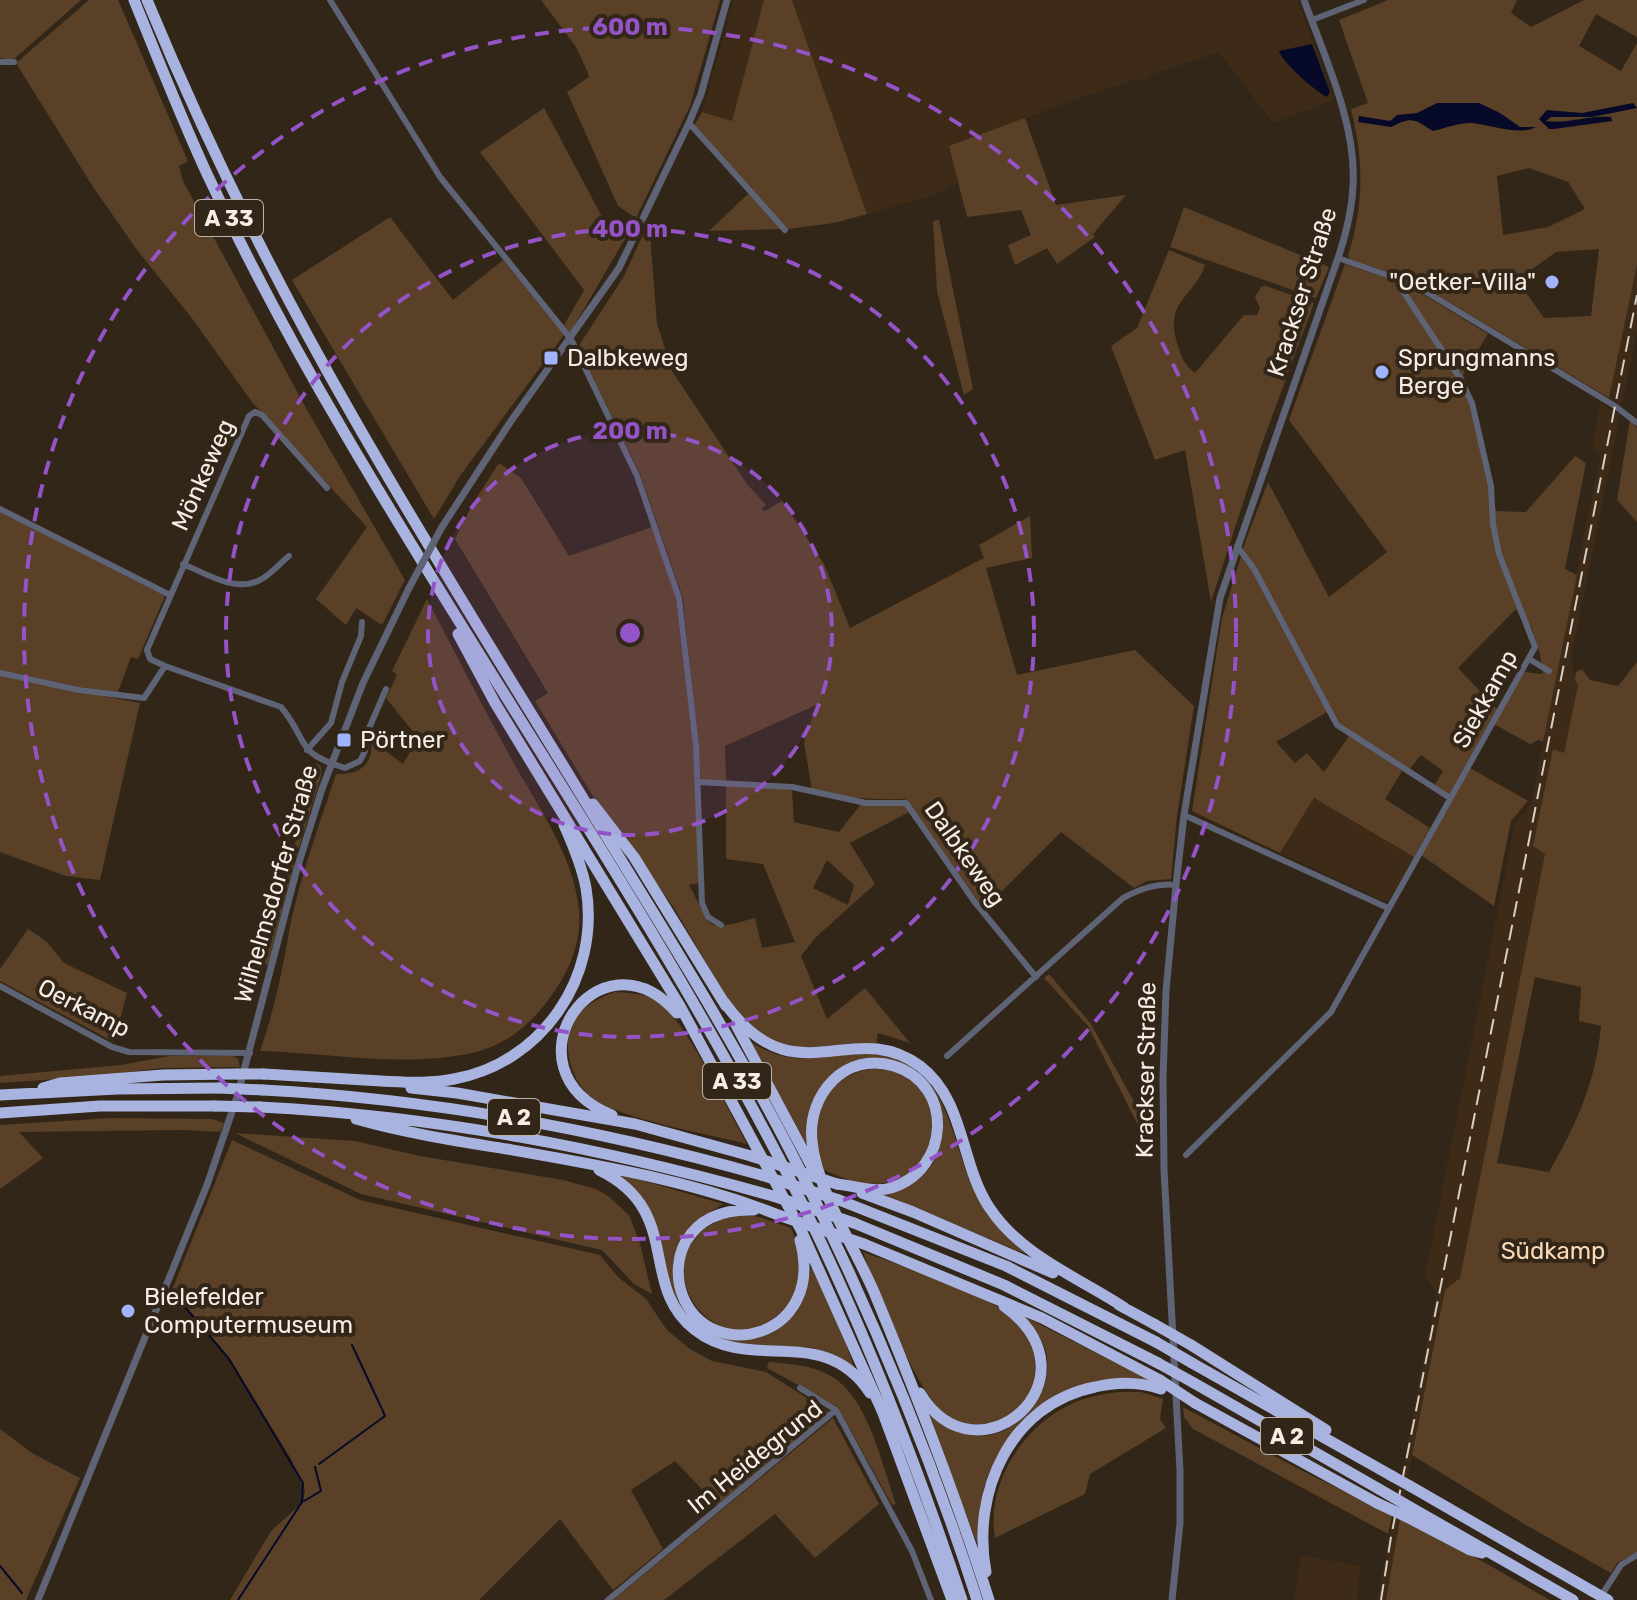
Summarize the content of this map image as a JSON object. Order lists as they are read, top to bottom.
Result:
{
  "streets": {
    "highway": ["A 33", "A 2"],
    "street": [
      "Krackser Straße",
      "Mönkeweg",
      "Siekkamp",
      "Dalbkeweg",
      "Wilhelmsdorfer Straße",
      "Oerkamp",
      "Im Heidegrund"
    ]
  },
  "crossings": [
    ["Wilhelmsdorfer Straße", "Oerkamp"]
  ],
  "parks": ["Südkamp"],
  "places": {
    "other": ["\"Oetker-Villa\"", "Sprungmanns Berge", "Bielefelder Computermuseum"],
    "transit": ["Dalbkeweg", "Pörtner"]
  },
  "rings": ["600 m", "400 m", "200 m"]
}
